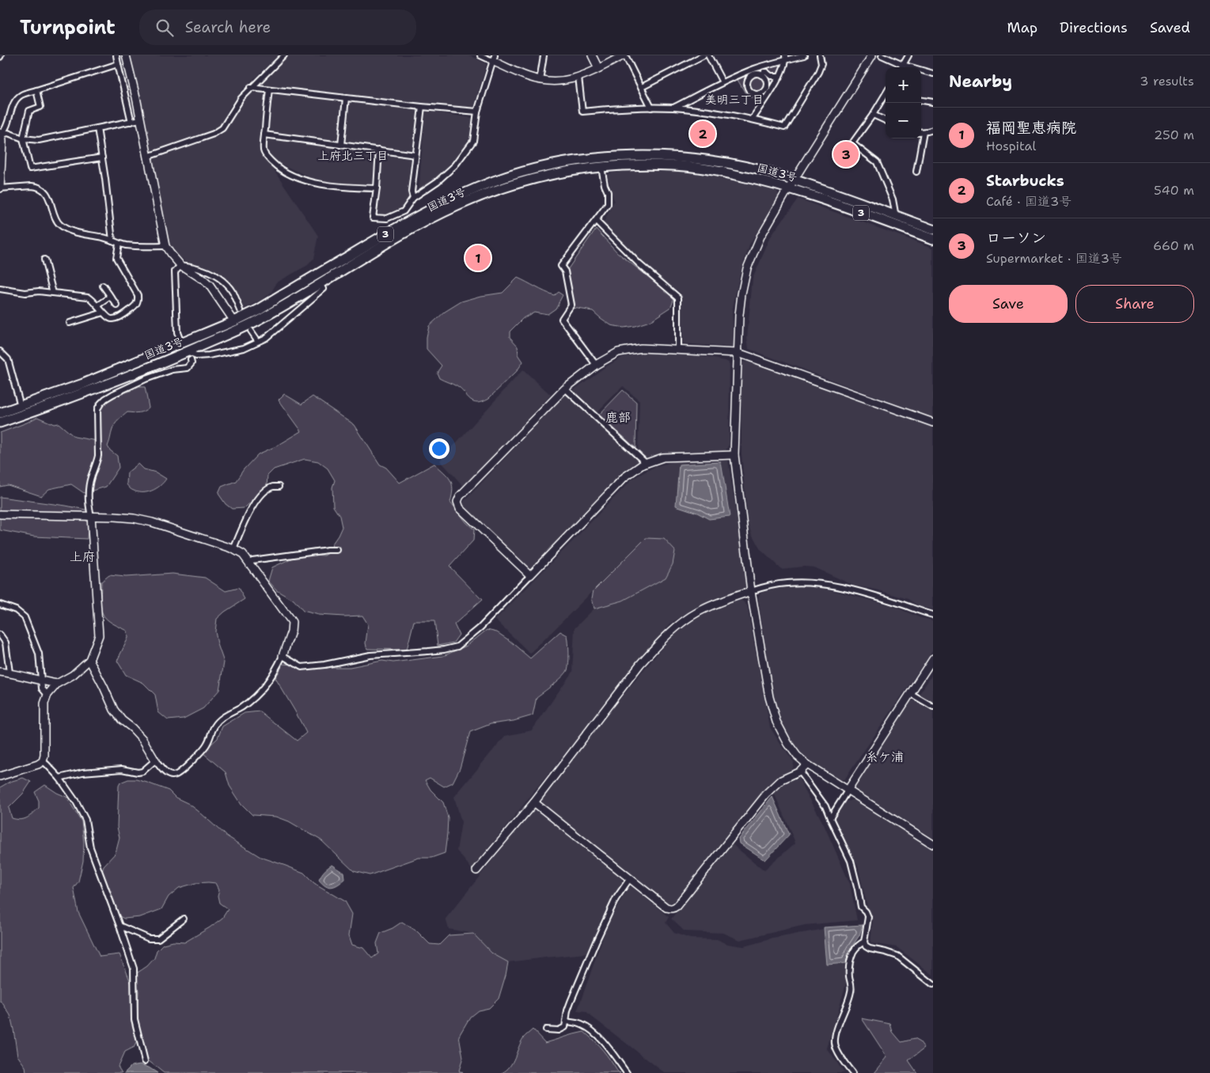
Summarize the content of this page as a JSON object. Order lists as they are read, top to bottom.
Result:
{
  "streets": {
    "highway": ["国道3号", "3"]
  },
  "districts": [
    "美明三丁目",
    "上府北三丁目",
    "鹿部",
    "上府",
    "糸ケ浦"
  ],
  "page": {
    "header": "Turnpoint",
    "search": "Search here",
    "nav": ["Map", "Directions", "Saved"],
    "heading": ["Nearby", "3 results"],
    "map_buttons": ["+", "−"],
    "list": [
      {
        "mark": "1",
        "name": "福岡聖恵病院",
        "note": "Hospital",
        "value": "250 m"
      },
      {
        "mark": "2",
        "name": "Starbucks",
        "note": "Café · 国道3号",
        "value": "540 m"
      },
      {
        "mark": "3",
        "name": "ローソン",
        "note": "Supermarket · 国道3号",
        "value": "660 m"
      }
    ],
    "pins": ["2", "3", "1"],
    "buttons": ["Save", "Share"]
  }
}
